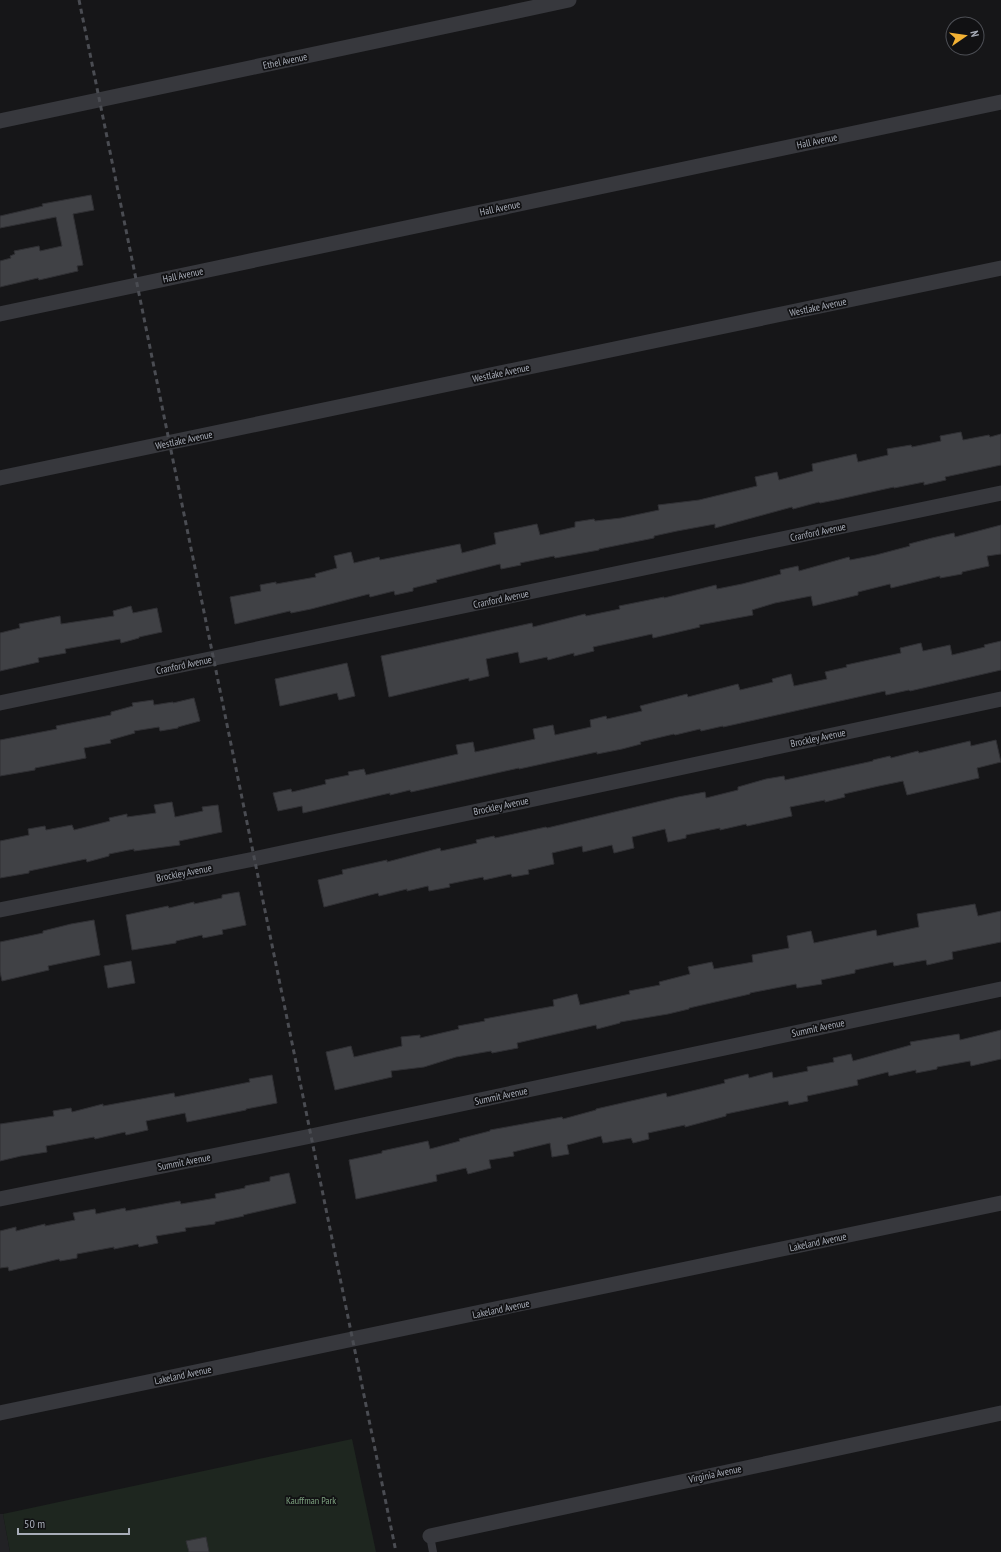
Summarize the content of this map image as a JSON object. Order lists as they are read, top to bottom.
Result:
{
  "streets": {
    "street": [
      "Ethel Avenue",
      "Hall Avenue",
      "Westlake Avenue",
      "Cranford Avenue",
      "Brockley Avenue",
      "Summit Avenue",
      "Lakeland Avenue",
      "Virginia Avenue"
    ]
  },
  "parks": ["Kauffman Park"],
  "scale_bar": "50 m",
  "north": "right"
}
